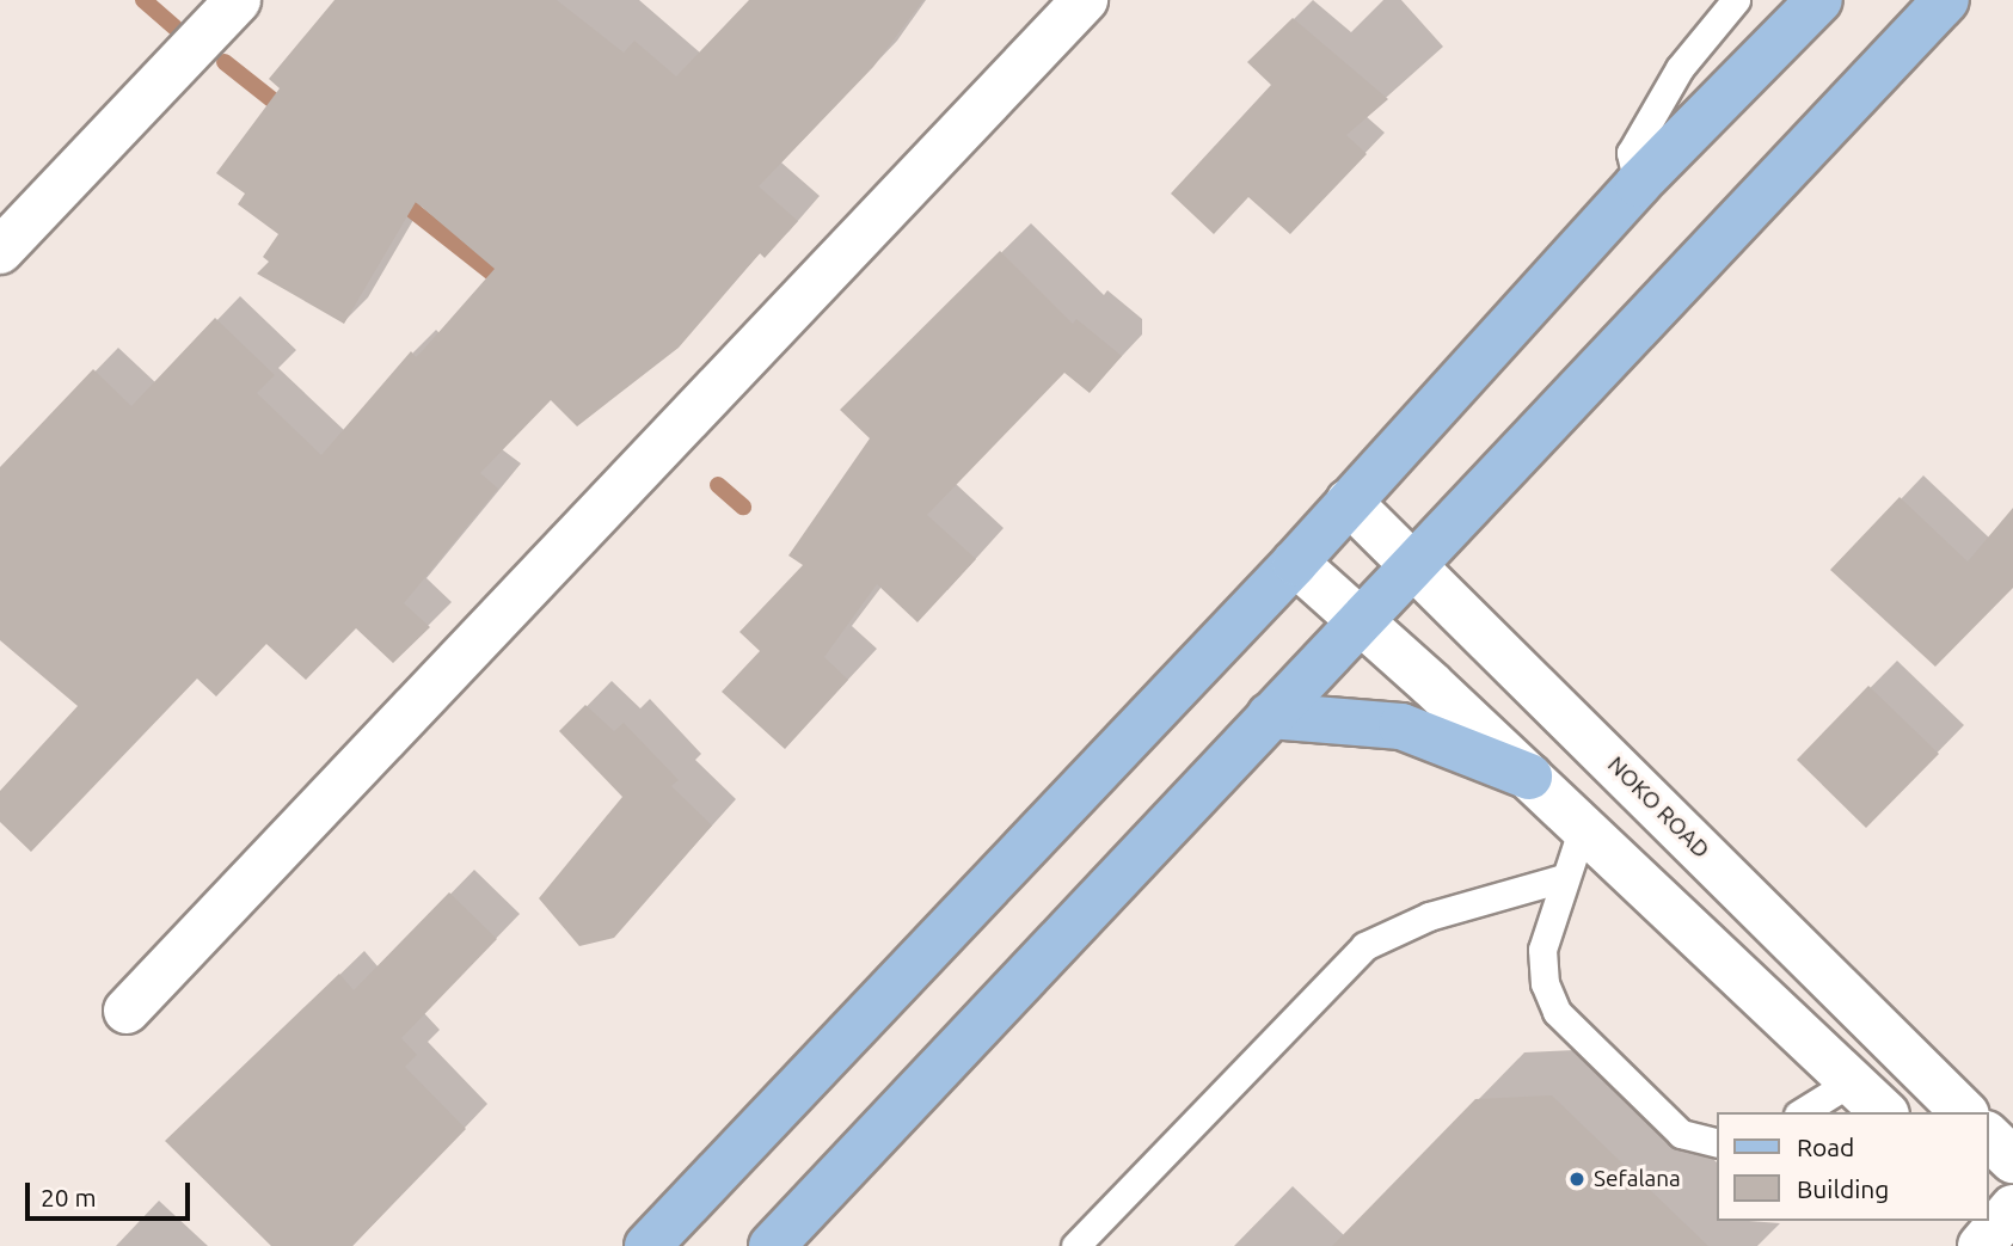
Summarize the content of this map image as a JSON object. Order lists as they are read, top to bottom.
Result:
{
  "streets": {
    "street": ["NOKO ROAD"]
  },
  "places": ["Sefalana"],
  "legend": ["Road", "Building"],
  "scale_bar": "20 m"
}
